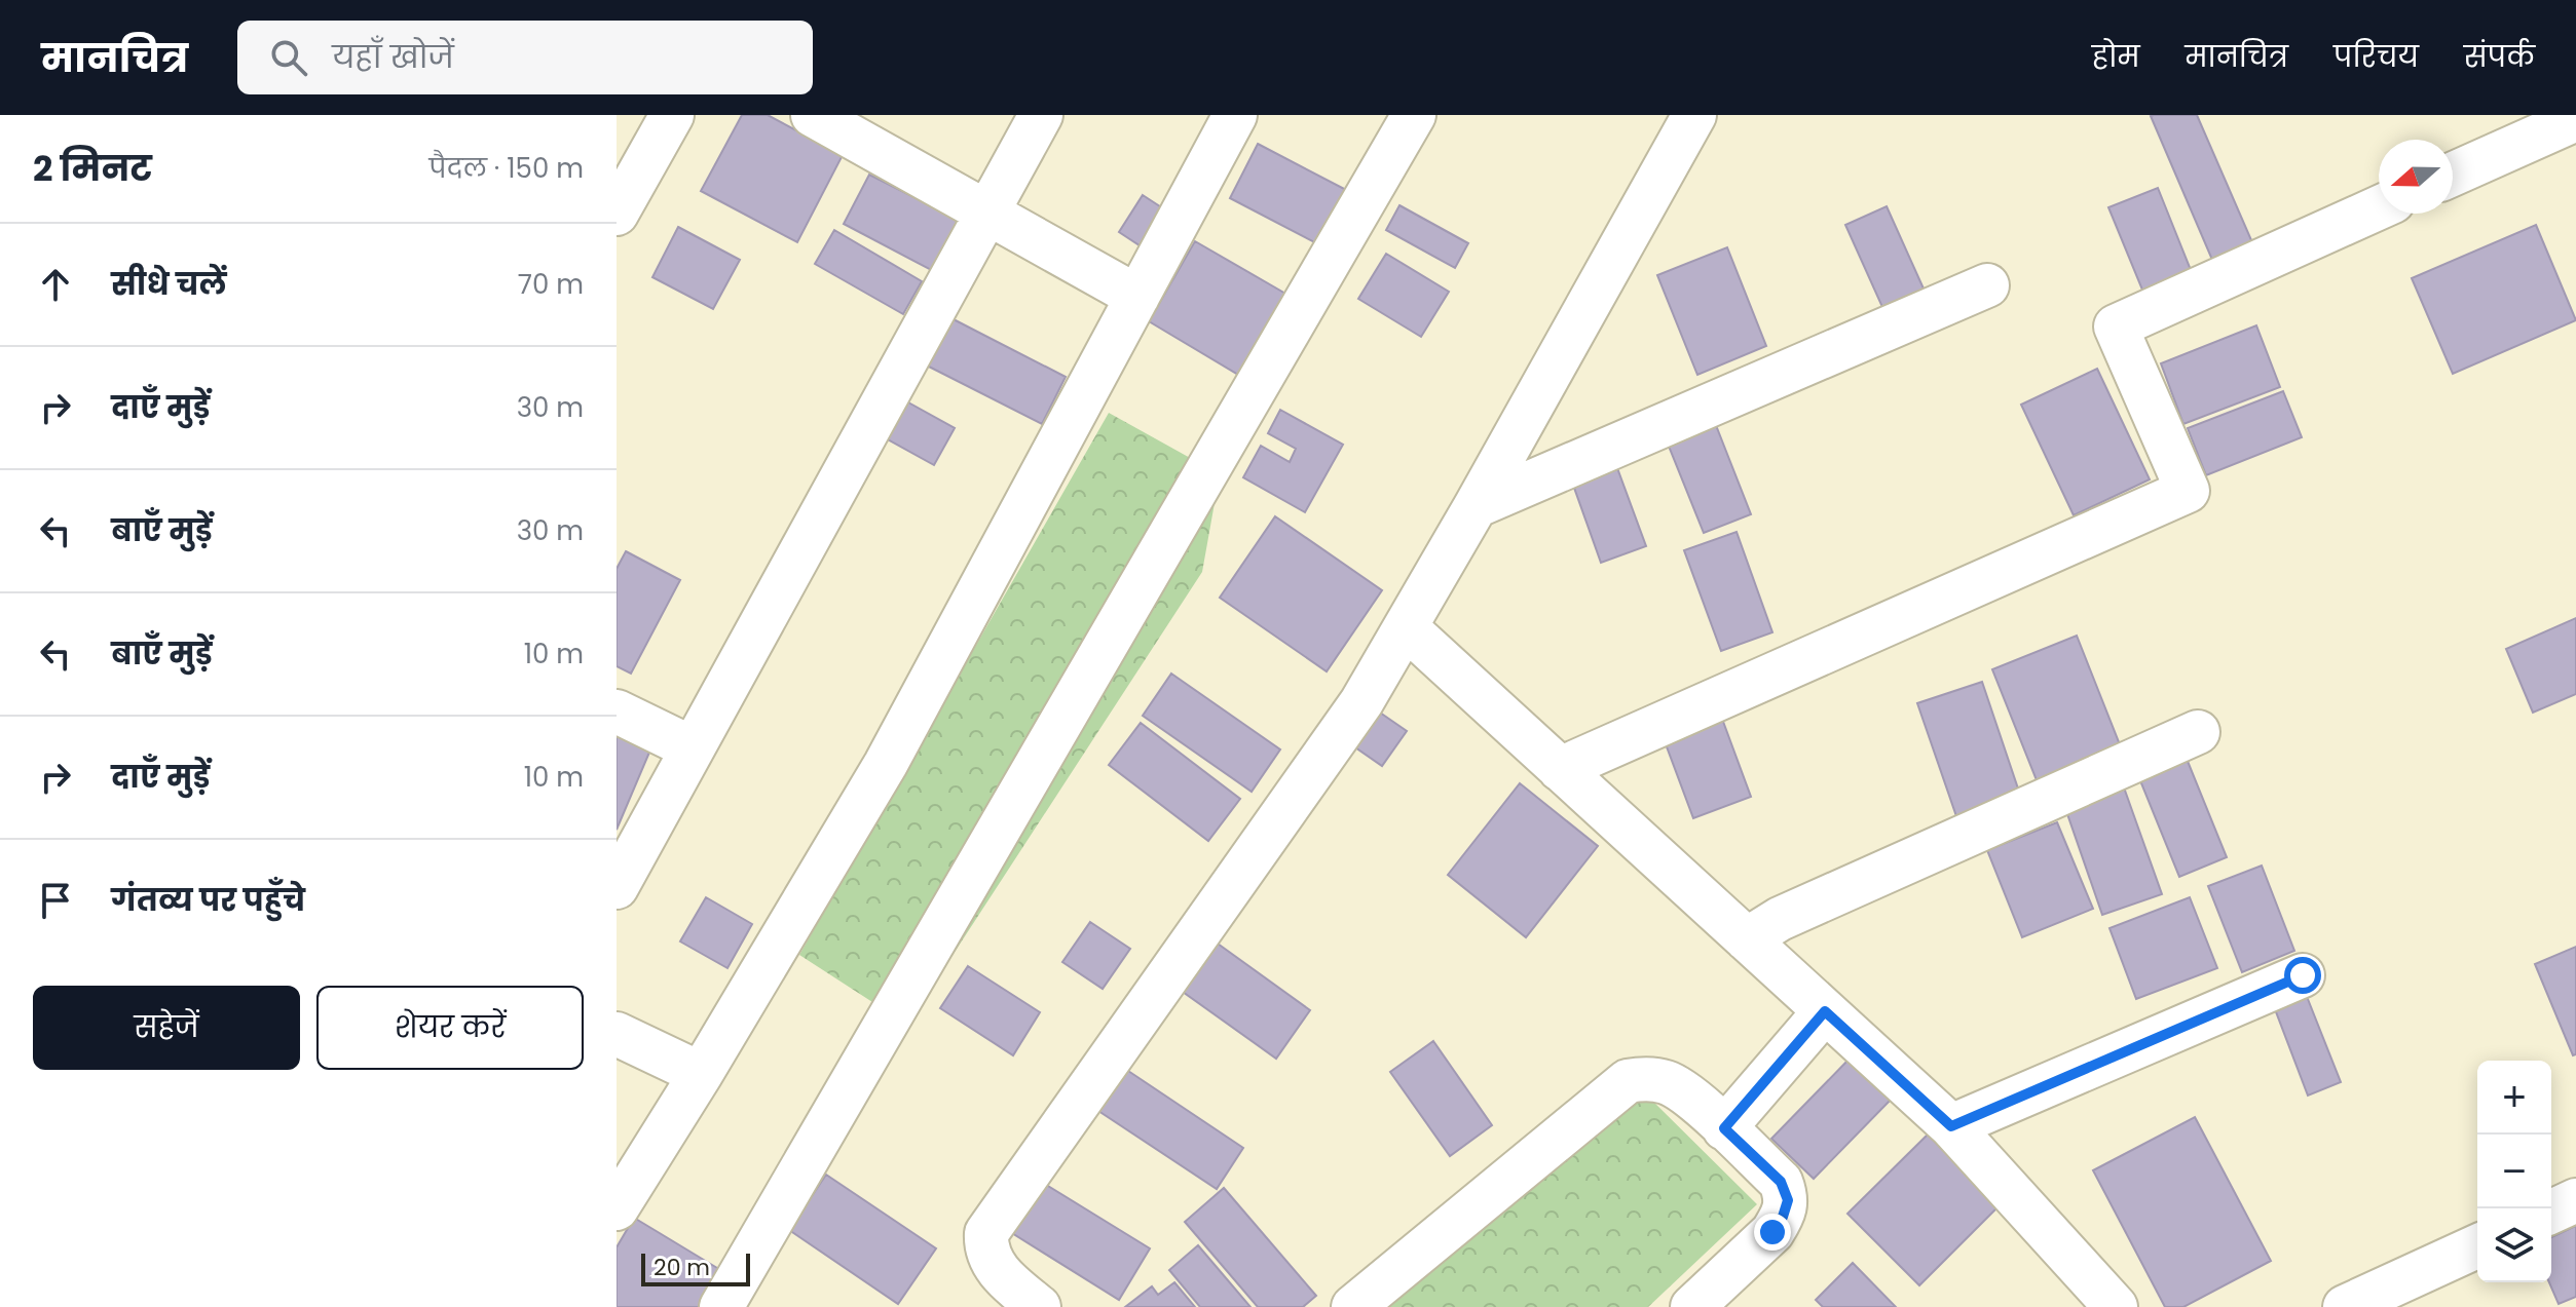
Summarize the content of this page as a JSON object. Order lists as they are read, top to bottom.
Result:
{
  "scale_bar": "20 m",
  "north": "left",
  "page": {
    "header": "मानचित्र",
    "search": "यहाँ खोजें",
    "nav": [
      "होम",
      "मानचित्र",
      "परिचय",
      "संपर्क"
    ],
    "heading": ["2 मिनट", "पैदल · 150 m"],
    "list": [
      ["सीधे चलें", "70 m"],
      ["दाएँ मुड़ें", "30 m"],
      ["बाएँ मुड़ें", "30 m"],
      ["बाएँ मुड़ें", "10 m"],
      ["दाएँ मुड़ें", "10 m"],
      "गंतव्य पर पहुँचे"
    ],
    "buttons": ["सहेजें", "शेयर करें"],
    "map_buttons": ["+", "−"],
    "scale": "20 m"
  }
}
